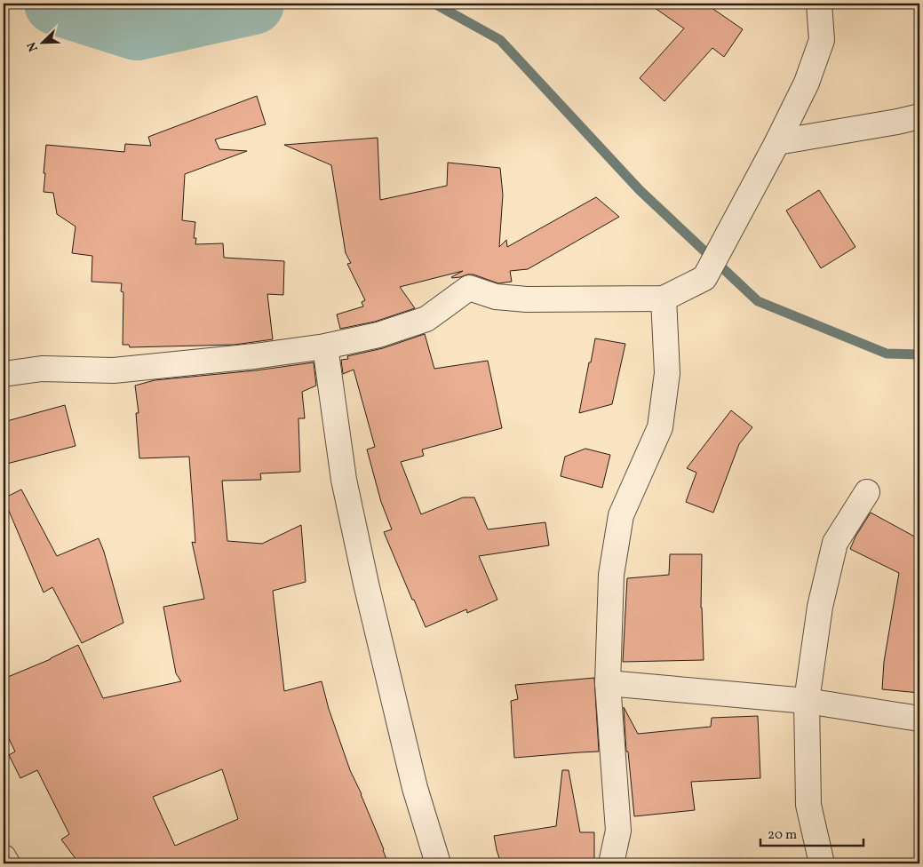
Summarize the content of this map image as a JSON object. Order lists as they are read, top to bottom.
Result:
{
  "scale_bar": "20 m",
  "north": "bottom left"
}
